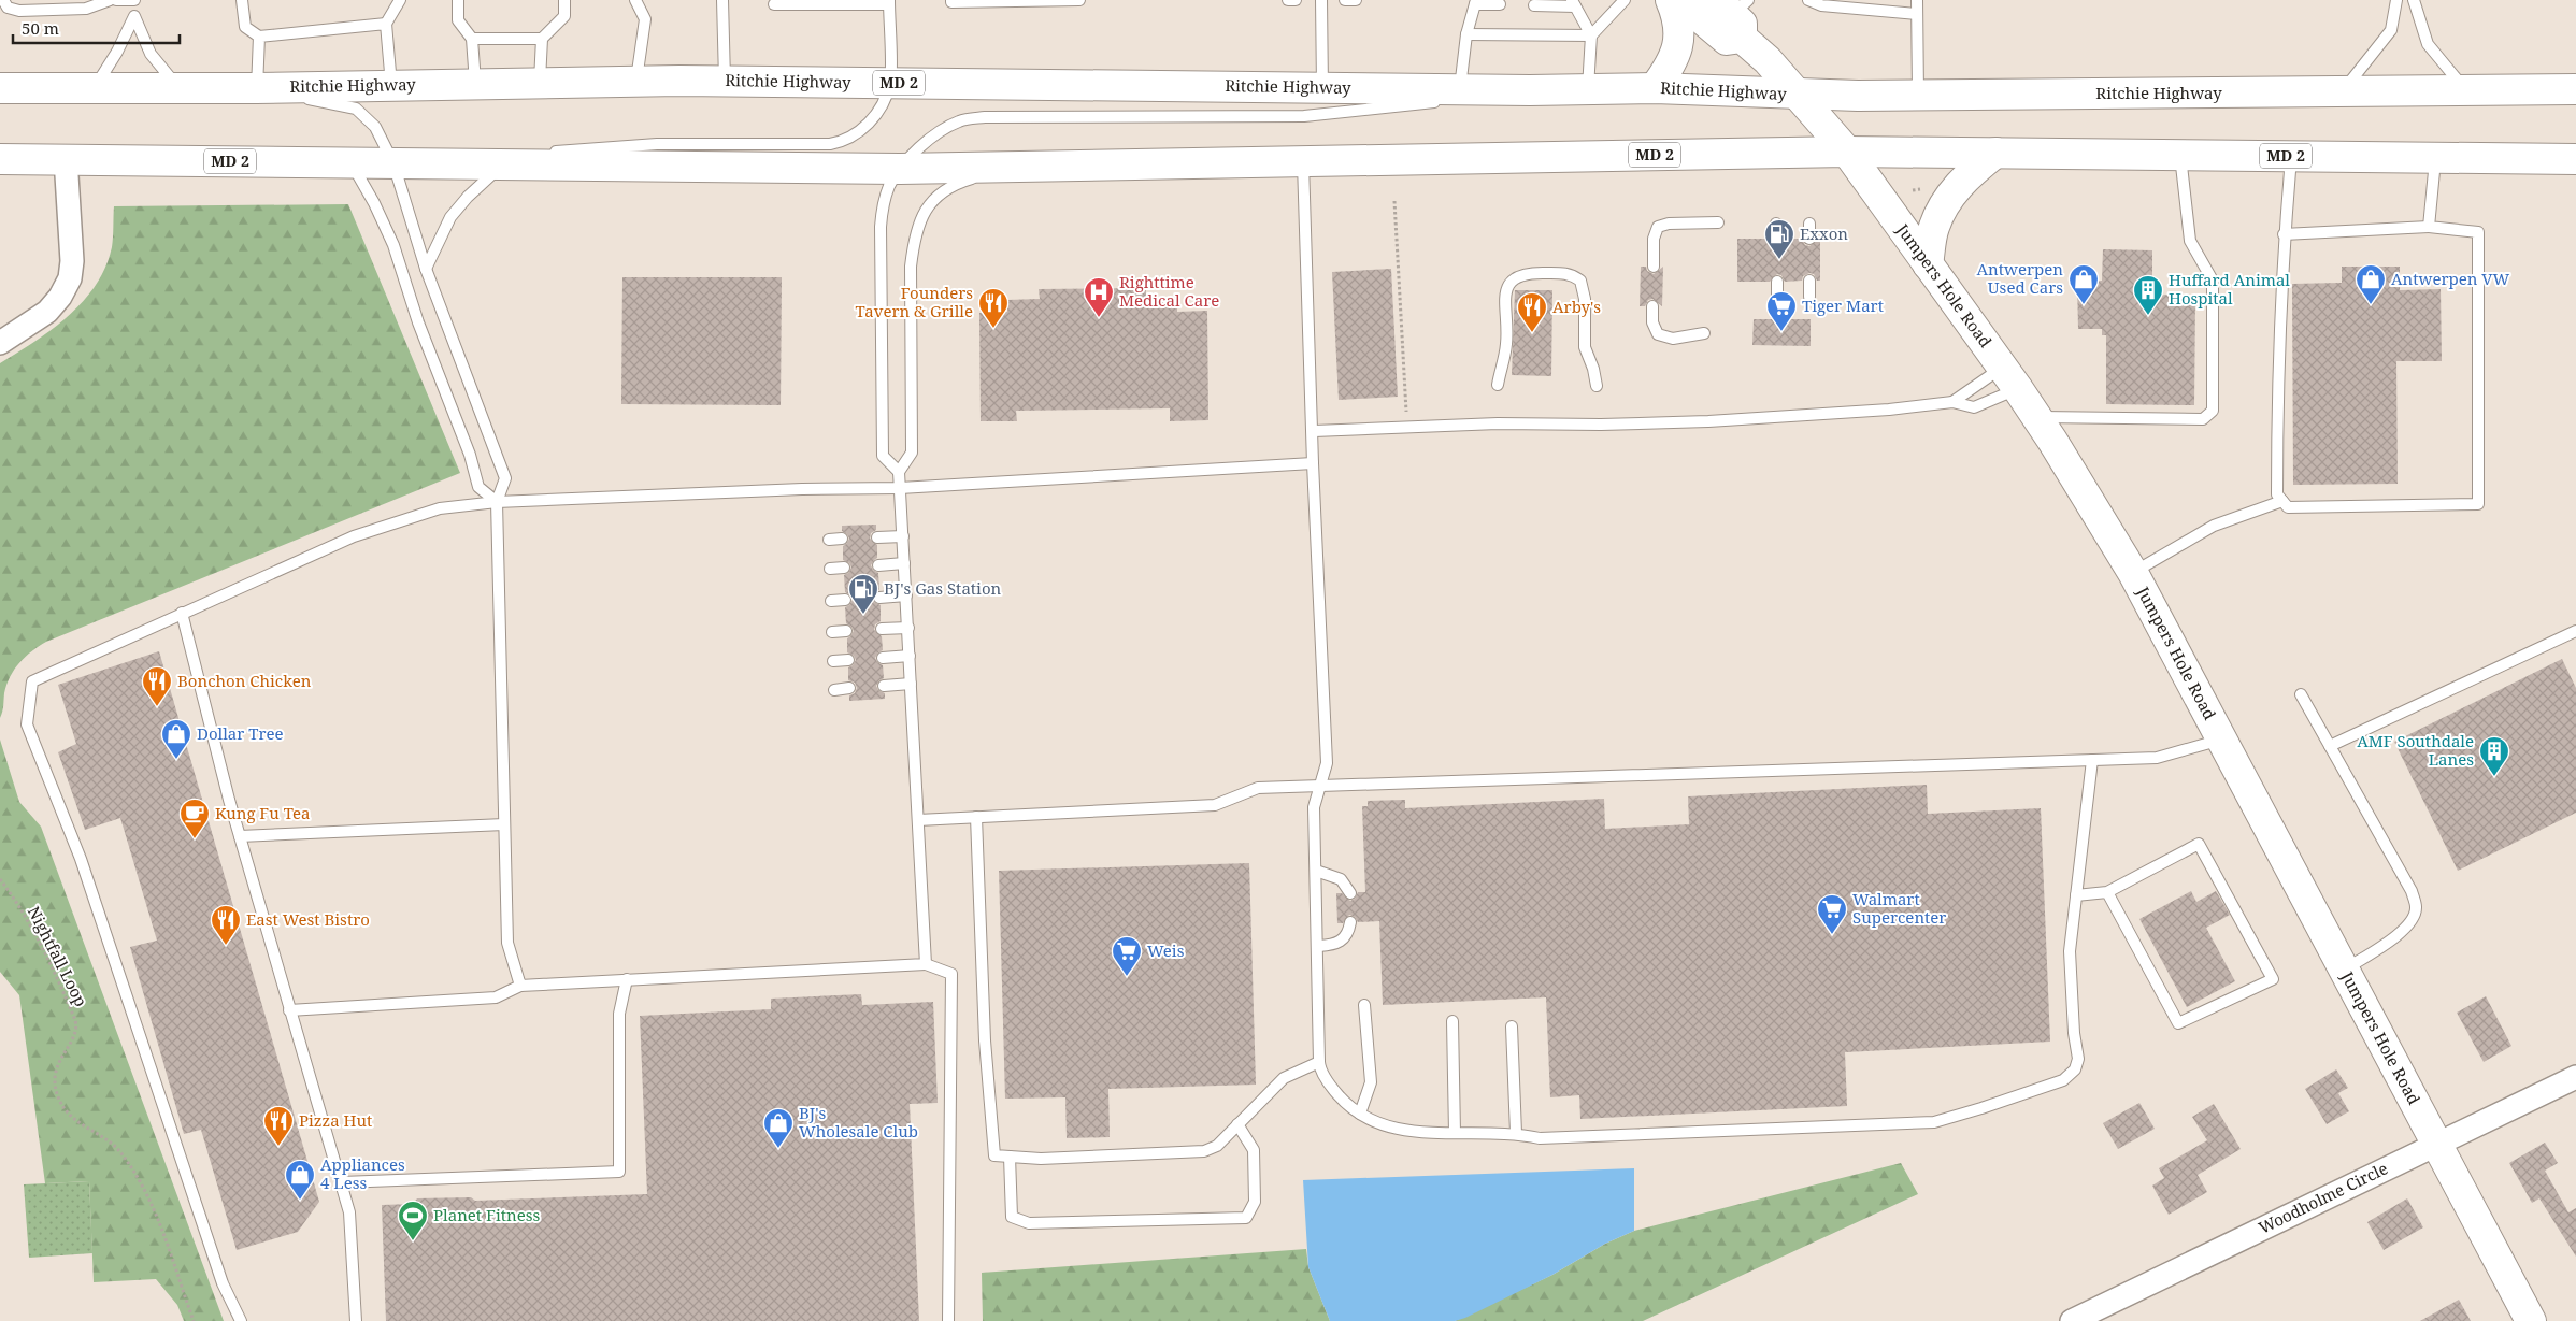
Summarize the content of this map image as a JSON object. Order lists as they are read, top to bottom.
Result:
{
  "streets": {
    "main road": ["Ritchie Highway", "MD 2", "Jumpers Hole Road"],
    "street": ["Woodholme Circle"],
    "path": ["Nightfall Loop"]
  },
  "crossings": [
    ["Ritchie Highway", "Jumpers Hole Road"],
    ["MD 2", "Jumpers Hole Road"],
    ["Jumpers Hole Road", "Woodholme Circle"]
  ],
  "places": {
    "fuel station": ["Exxon", "BJ's Gas Station"],
    "shop": [
      "Antwerpen Used Cars",
      "Antwerpen VW",
      "Dollar Tree",
      "BJ's Wholesale Club",
      "Appliances 4 Less"
    ],
    "building": ["Huffard Animal Hospital", "AMF Southdale Lanes"],
    "hospital": ["Righttime Medical Care"],
    "restaurant": [
      "Founders Tavern & Grille",
      "Arby's",
      "Bonchon Chicken",
      "East West Bistro",
      "Pizza Hut"
    ],
    "supermarket": ["Tiger Mart", "Walmart Supercenter", "Weis"],
    "cafe": ["Kung Fu Tea"],
    "sports": ["Planet Fitness"]
  },
  "scale_bar": "50 m"
}
